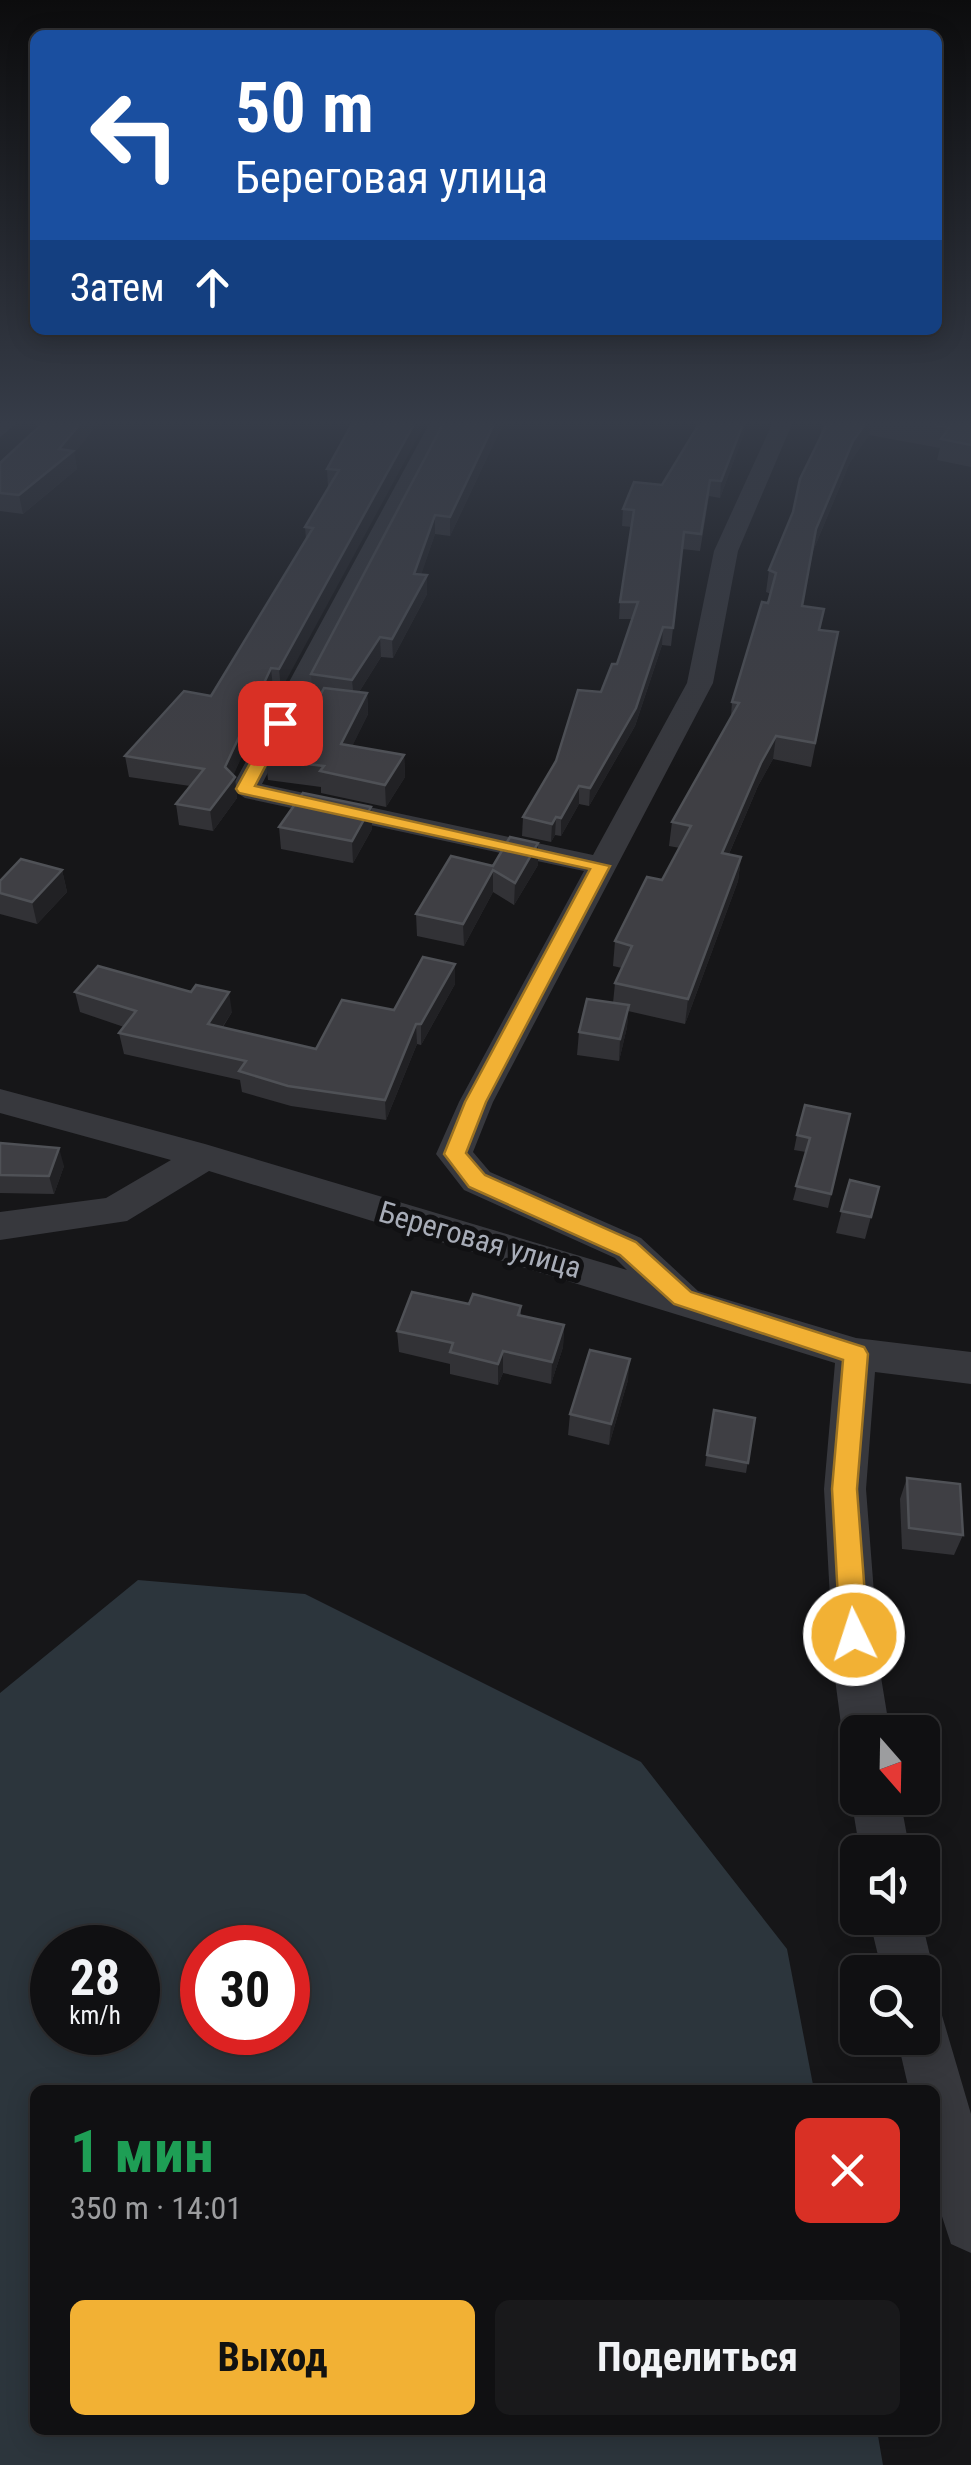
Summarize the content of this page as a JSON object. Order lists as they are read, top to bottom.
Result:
{
  "streets": {
    "street": ["Береговая улица"]
  },
  "north": "bottom",
  "page": {
    "turn": ["50 m", "Береговая улица"],
    "then": "Затем",
    "speed": "28 km/h",
    "limit": "30",
    "heading": ["1 мин", "350 m · 14:01"],
    "buttons": ["Выход", "Поделиться"]
  }
}
